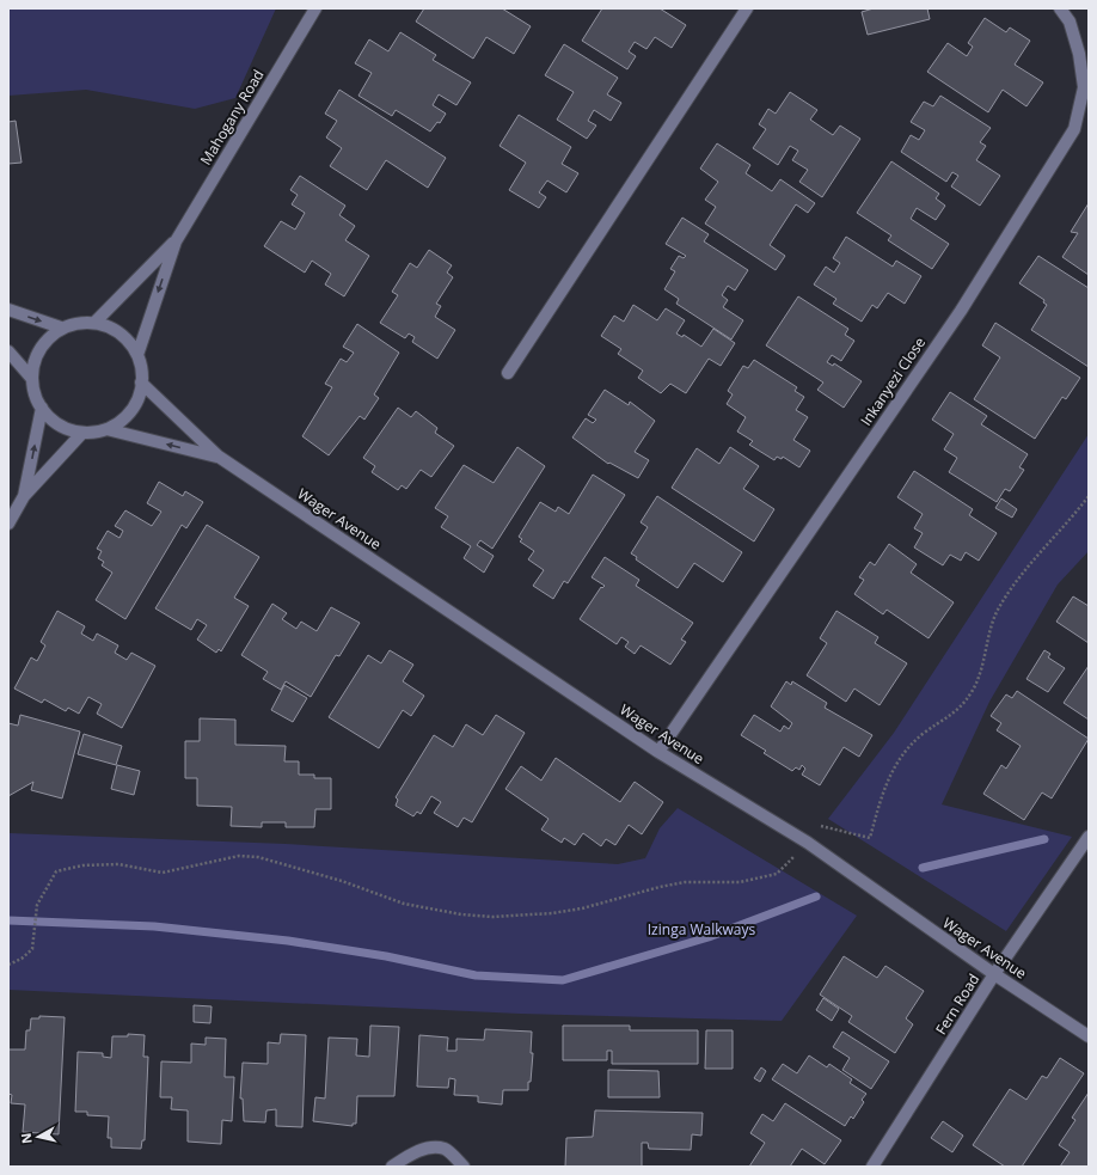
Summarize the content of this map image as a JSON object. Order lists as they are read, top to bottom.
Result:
{
  "streets": {
    "street": [
      "Mahogany Road",
      "Inkanyezi Close",
      "Wager Avenue",
      "Fern Road"
    ]
  },
  "crossings": [
    ["Mahogany Road", "Wager Avenue"],
    ["Inkanyezi Close", "Wager Avenue"],
    ["Wager Avenue", "Fern Road"]
  ],
  "parks": ["Izinga Walkways"],
  "north": "left"
}
